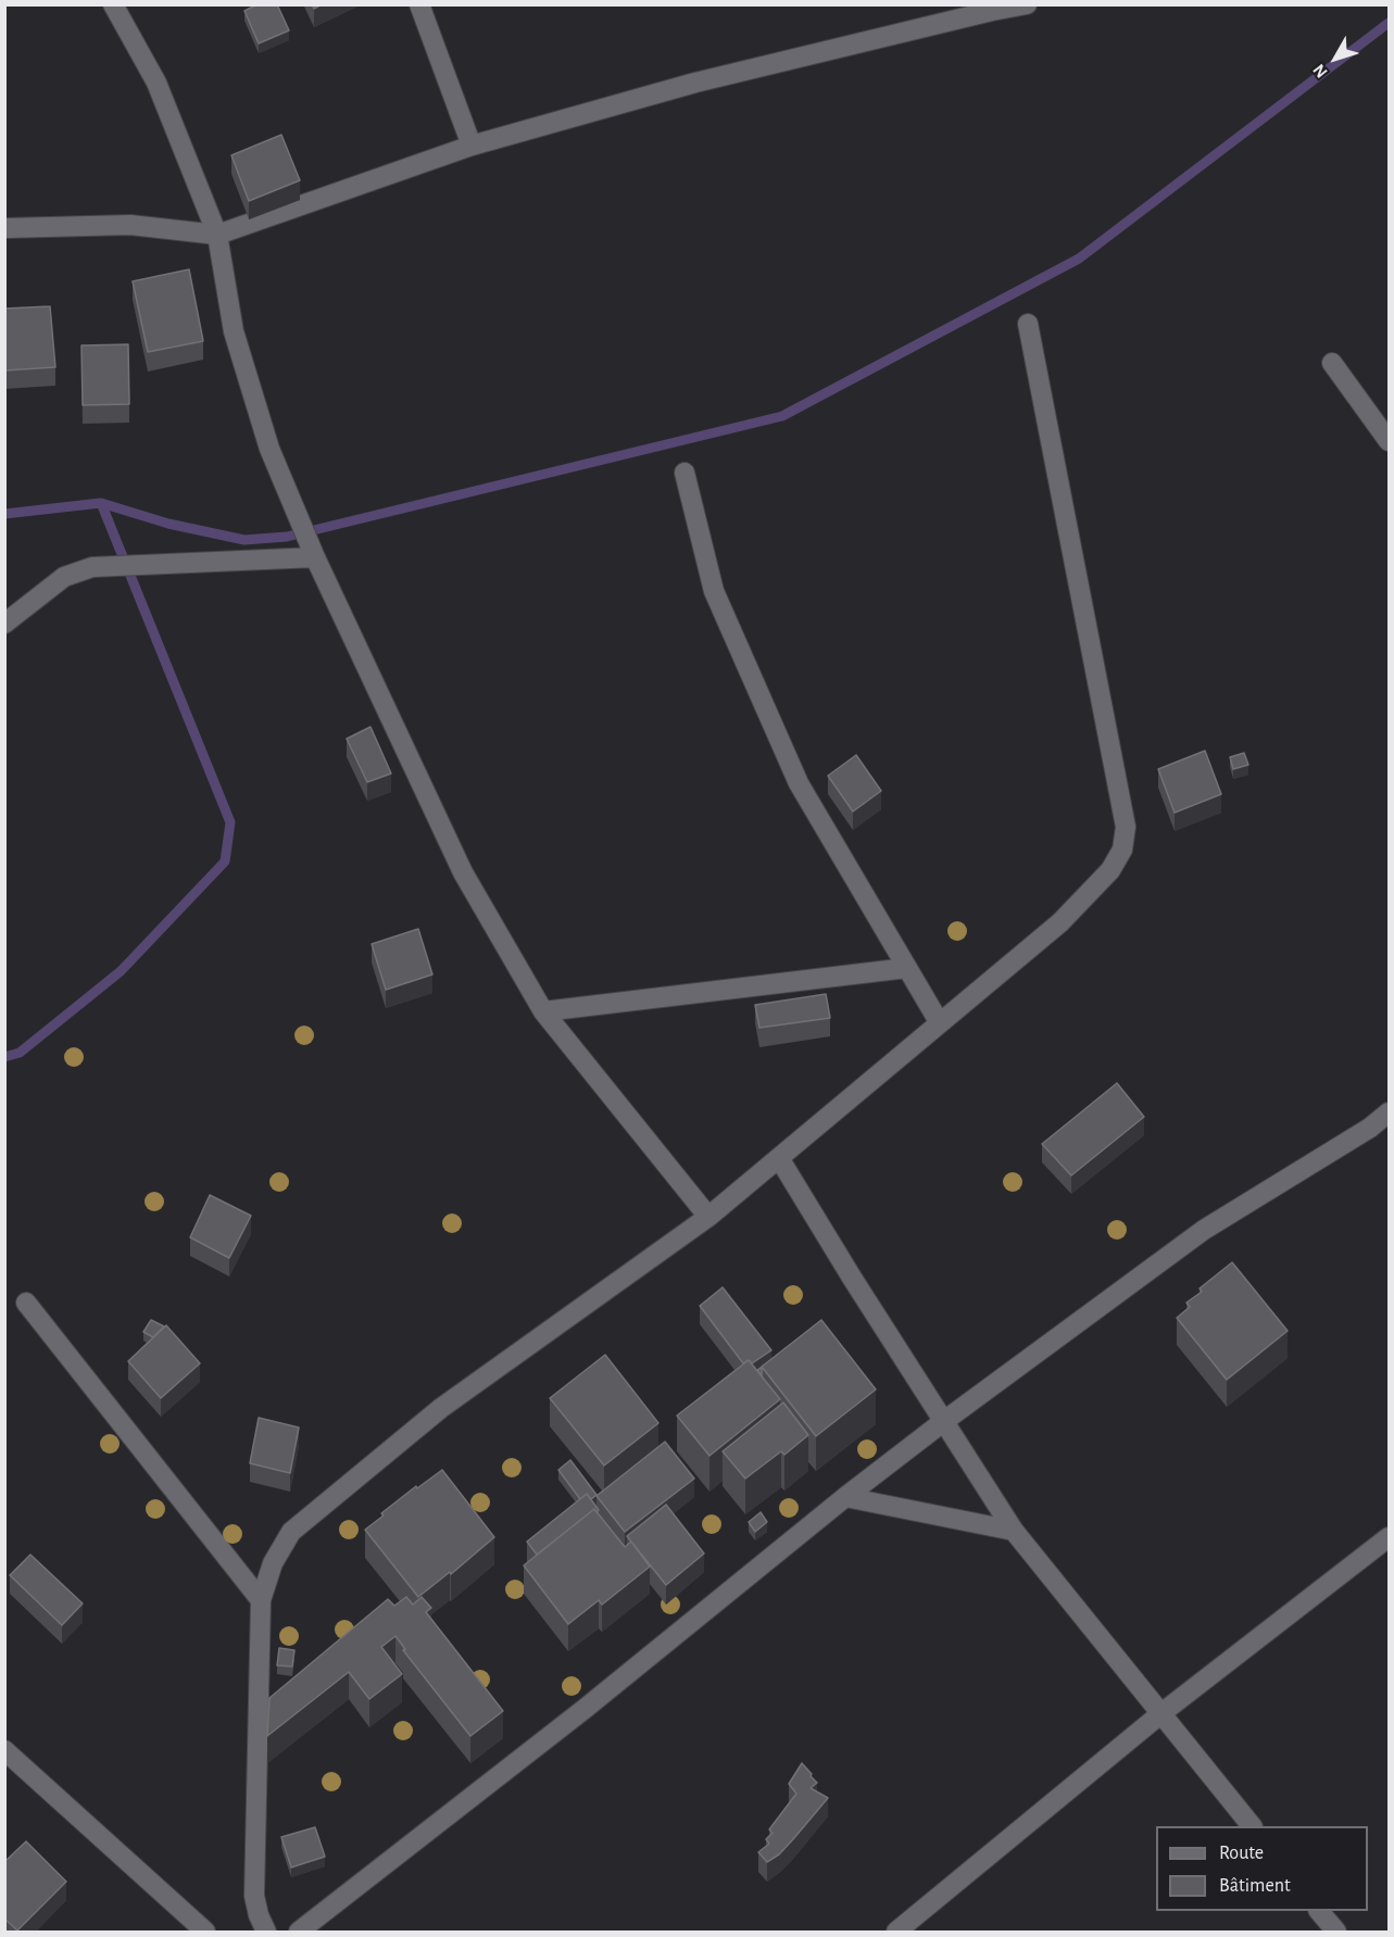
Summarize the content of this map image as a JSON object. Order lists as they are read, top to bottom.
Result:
{
  "legend": ["Route", "Bâtiment"],
  "north": "bottom left"
}
